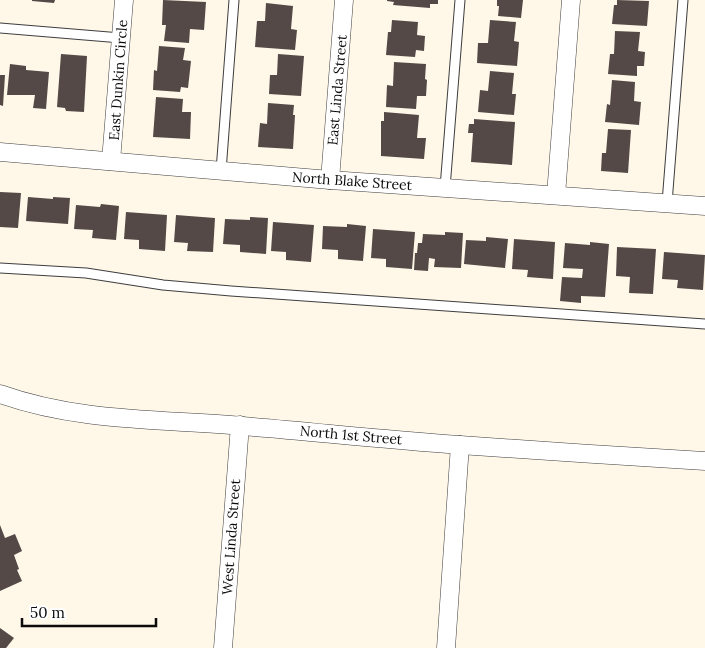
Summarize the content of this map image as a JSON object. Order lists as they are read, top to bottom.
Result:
{
  "streets": {
    "street": [
      "East Dunkin Circle",
      "East Linda Street",
      "North Blake Street",
      "North 1st Street",
      "West Linda Street"
    ]
  },
  "crossings": [
    ["East Dunkin Circle", "North Blake Street"],
    ["East Linda Street", "North Blake Street"],
    ["North 1st Street", "West Linda Street"]
  ],
  "scale_bar": "50 m"
}
